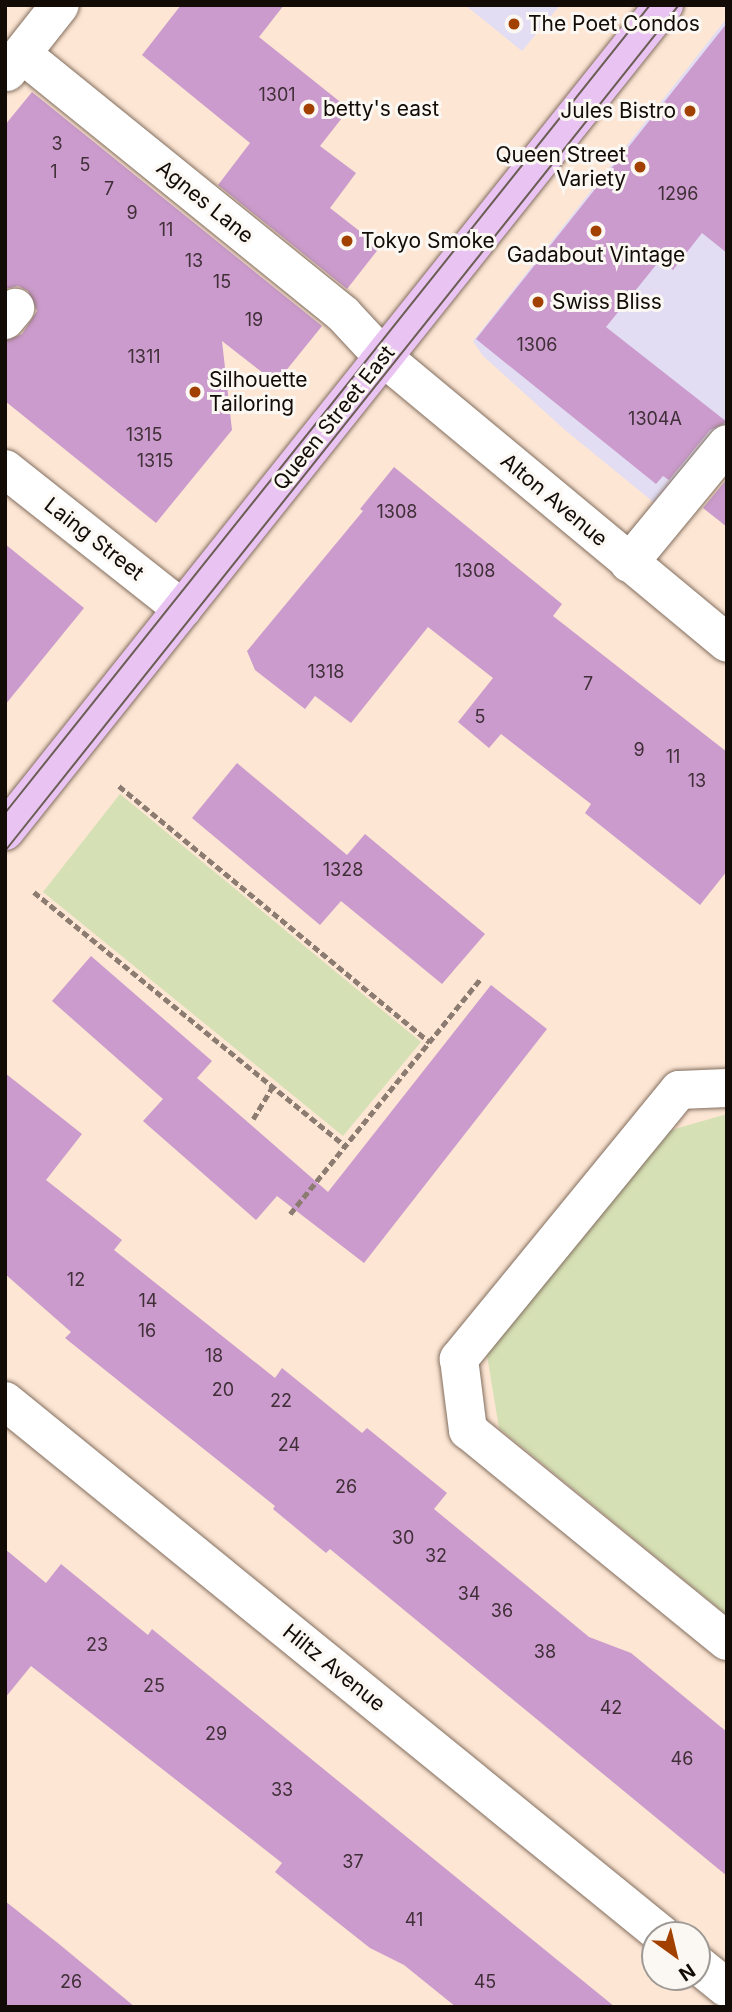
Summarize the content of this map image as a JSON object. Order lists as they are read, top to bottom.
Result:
{
  "streets": {
    "main road": ["Queen Street East"],
    "street": [
      "Agnes Lane",
      "Alton Avenue",
      "Laing Street",
      "Hiltz Avenue"
    ]
  },
  "crossings": [
    ["Agnes Lane", "Queen Street East"],
    ["Agnes Lane", "Alton Avenue"],
    ["Queen Street East", "Alton Avenue"],
    ["Queen Street East", "Laing Street"]
  ],
  "places": [
    "The Poet Condos",
    "betty's east",
    "Jules Bistro",
    "Queen Street Variety",
    "Gadabout Vintage",
    "Tokyo Smoke",
    "Swiss Bliss",
    "Silhouette Tailoring"
  ],
  "house_numbers": [
    "1301",
    "3",
    "5",
    "1",
    "7",
    "1296",
    "9",
    "11",
    "13",
    "15",
    "19",
    "1306",
    "1311",
    "1304A",
    "1315",
    "1315",
    "1308",
    "1308",
    "1318",
    "7",
    "5",
    "9",
    "11",
    "13",
    "1328",
    "12",
    "14",
    "16",
    "18",
    "20",
    "22",
    "24",
    "26",
    "30",
    "32",
    "34",
    "36",
    "23",
    "38",
    "25",
    "42",
    "29",
    "46",
    "33",
    "37",
    "41",
    "26",
    "45"
  ],
  "north": "bottom right"
}
